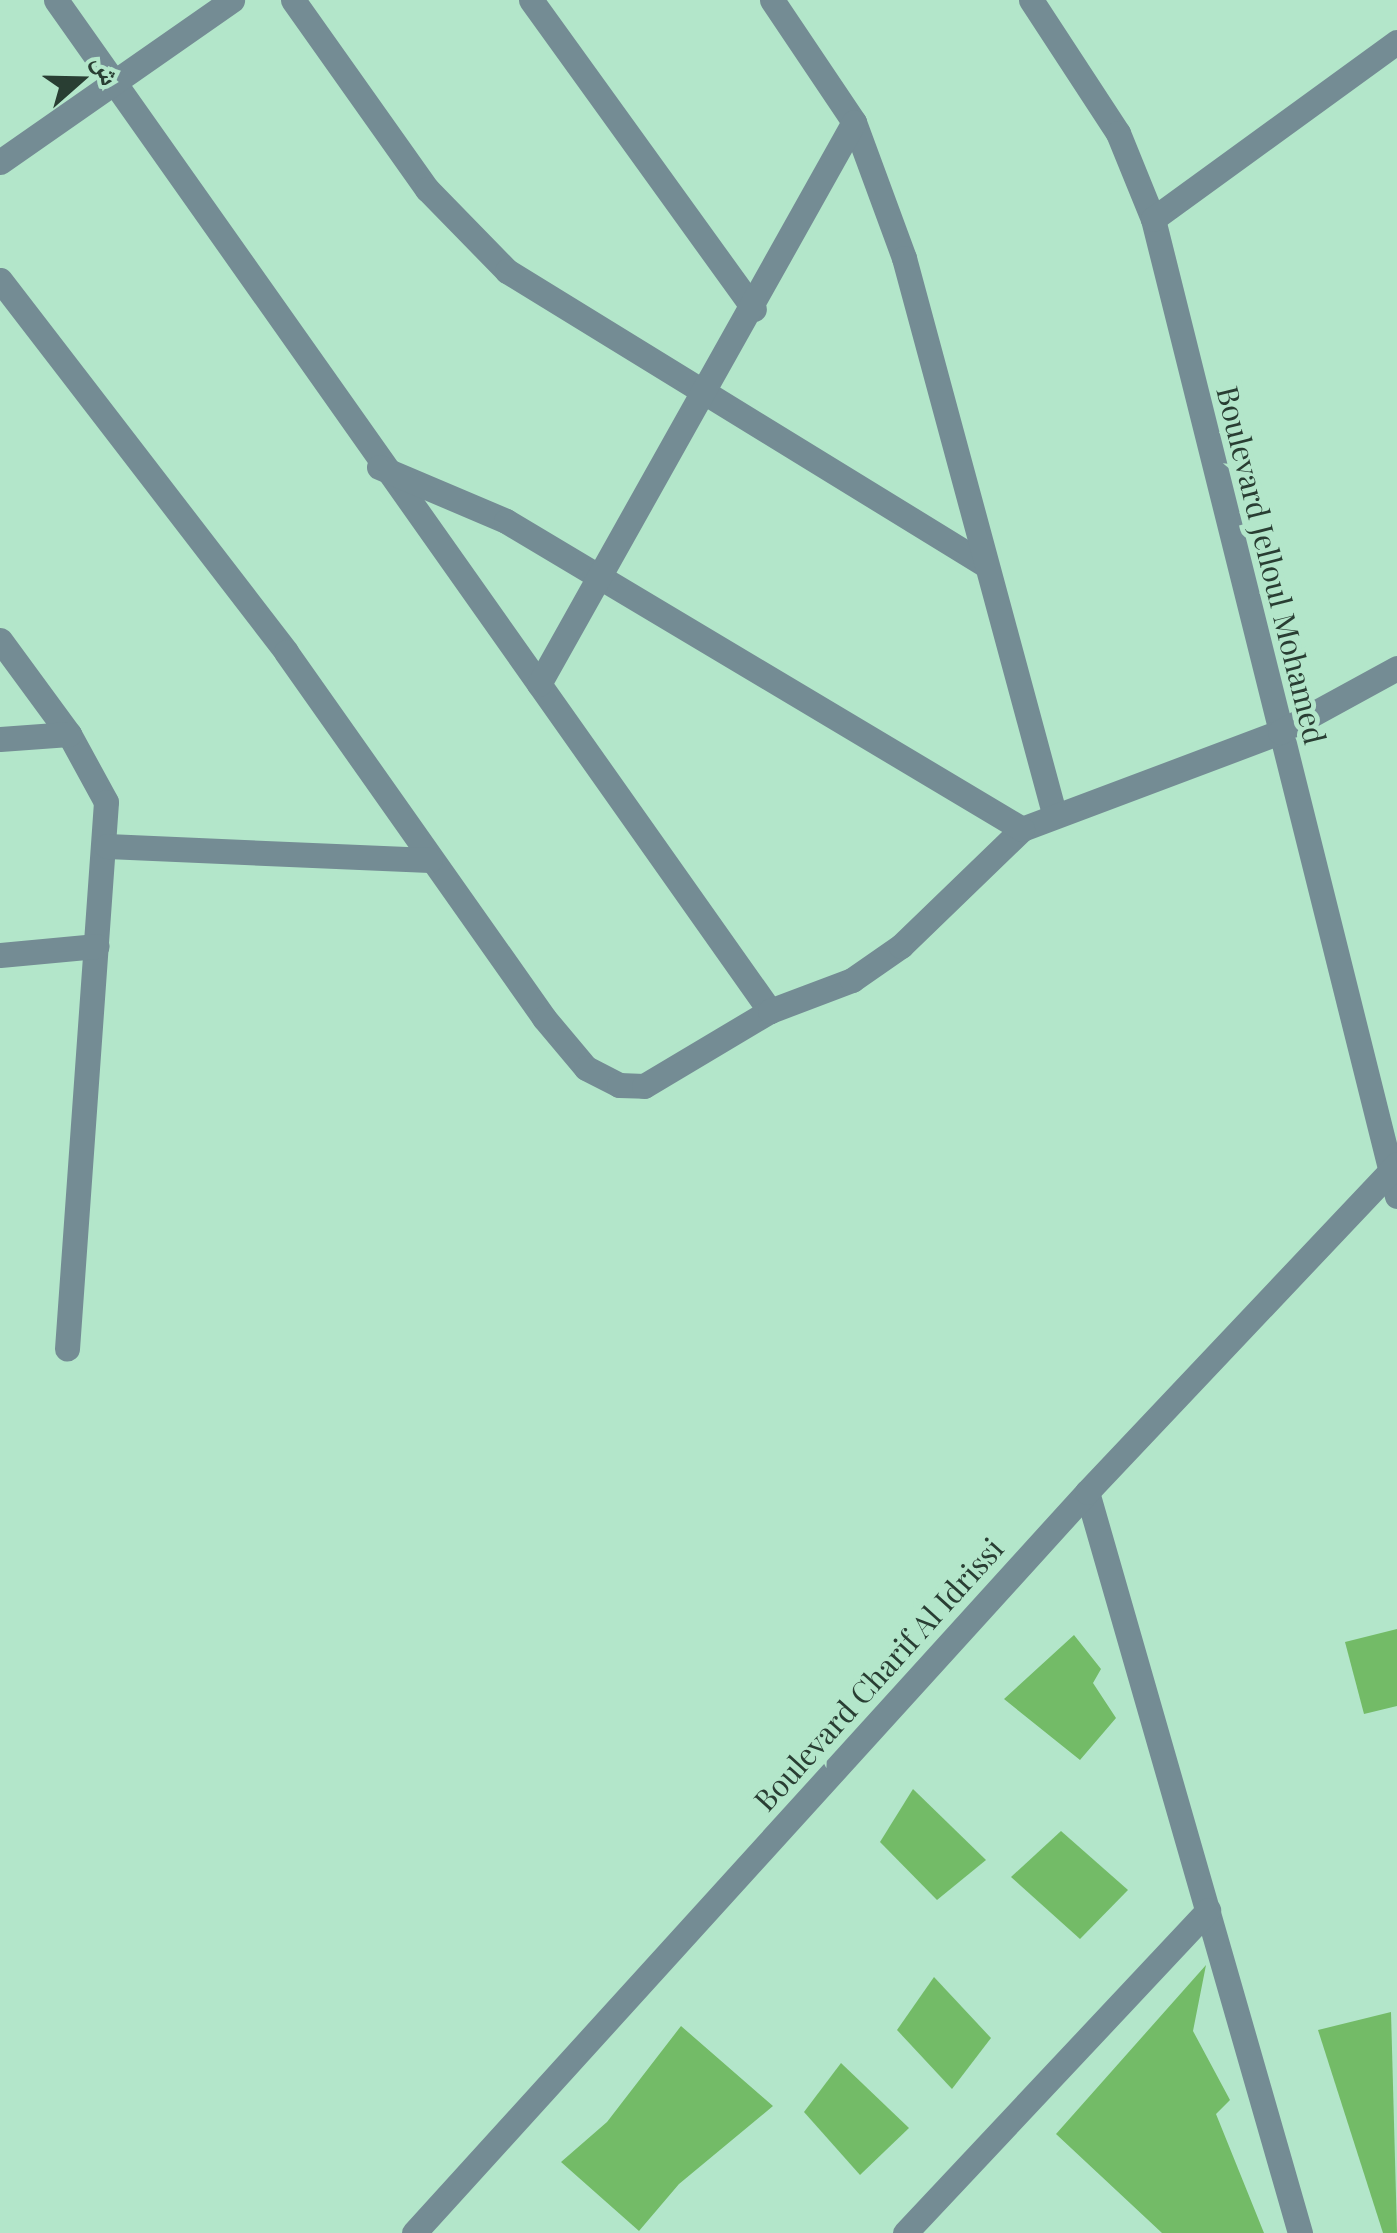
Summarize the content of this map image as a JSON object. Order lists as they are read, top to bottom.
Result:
{
  "streets": {
    "street": ["Boulevard Jelloul Mohamed", "Boulevard Charif Al Idrissi"]
  },
  "crossings": [
    ["Boulevard Jelloul Mohamed", "Boulevard Charif Al Idrissi"]
  ],
  "north": "right"
}
